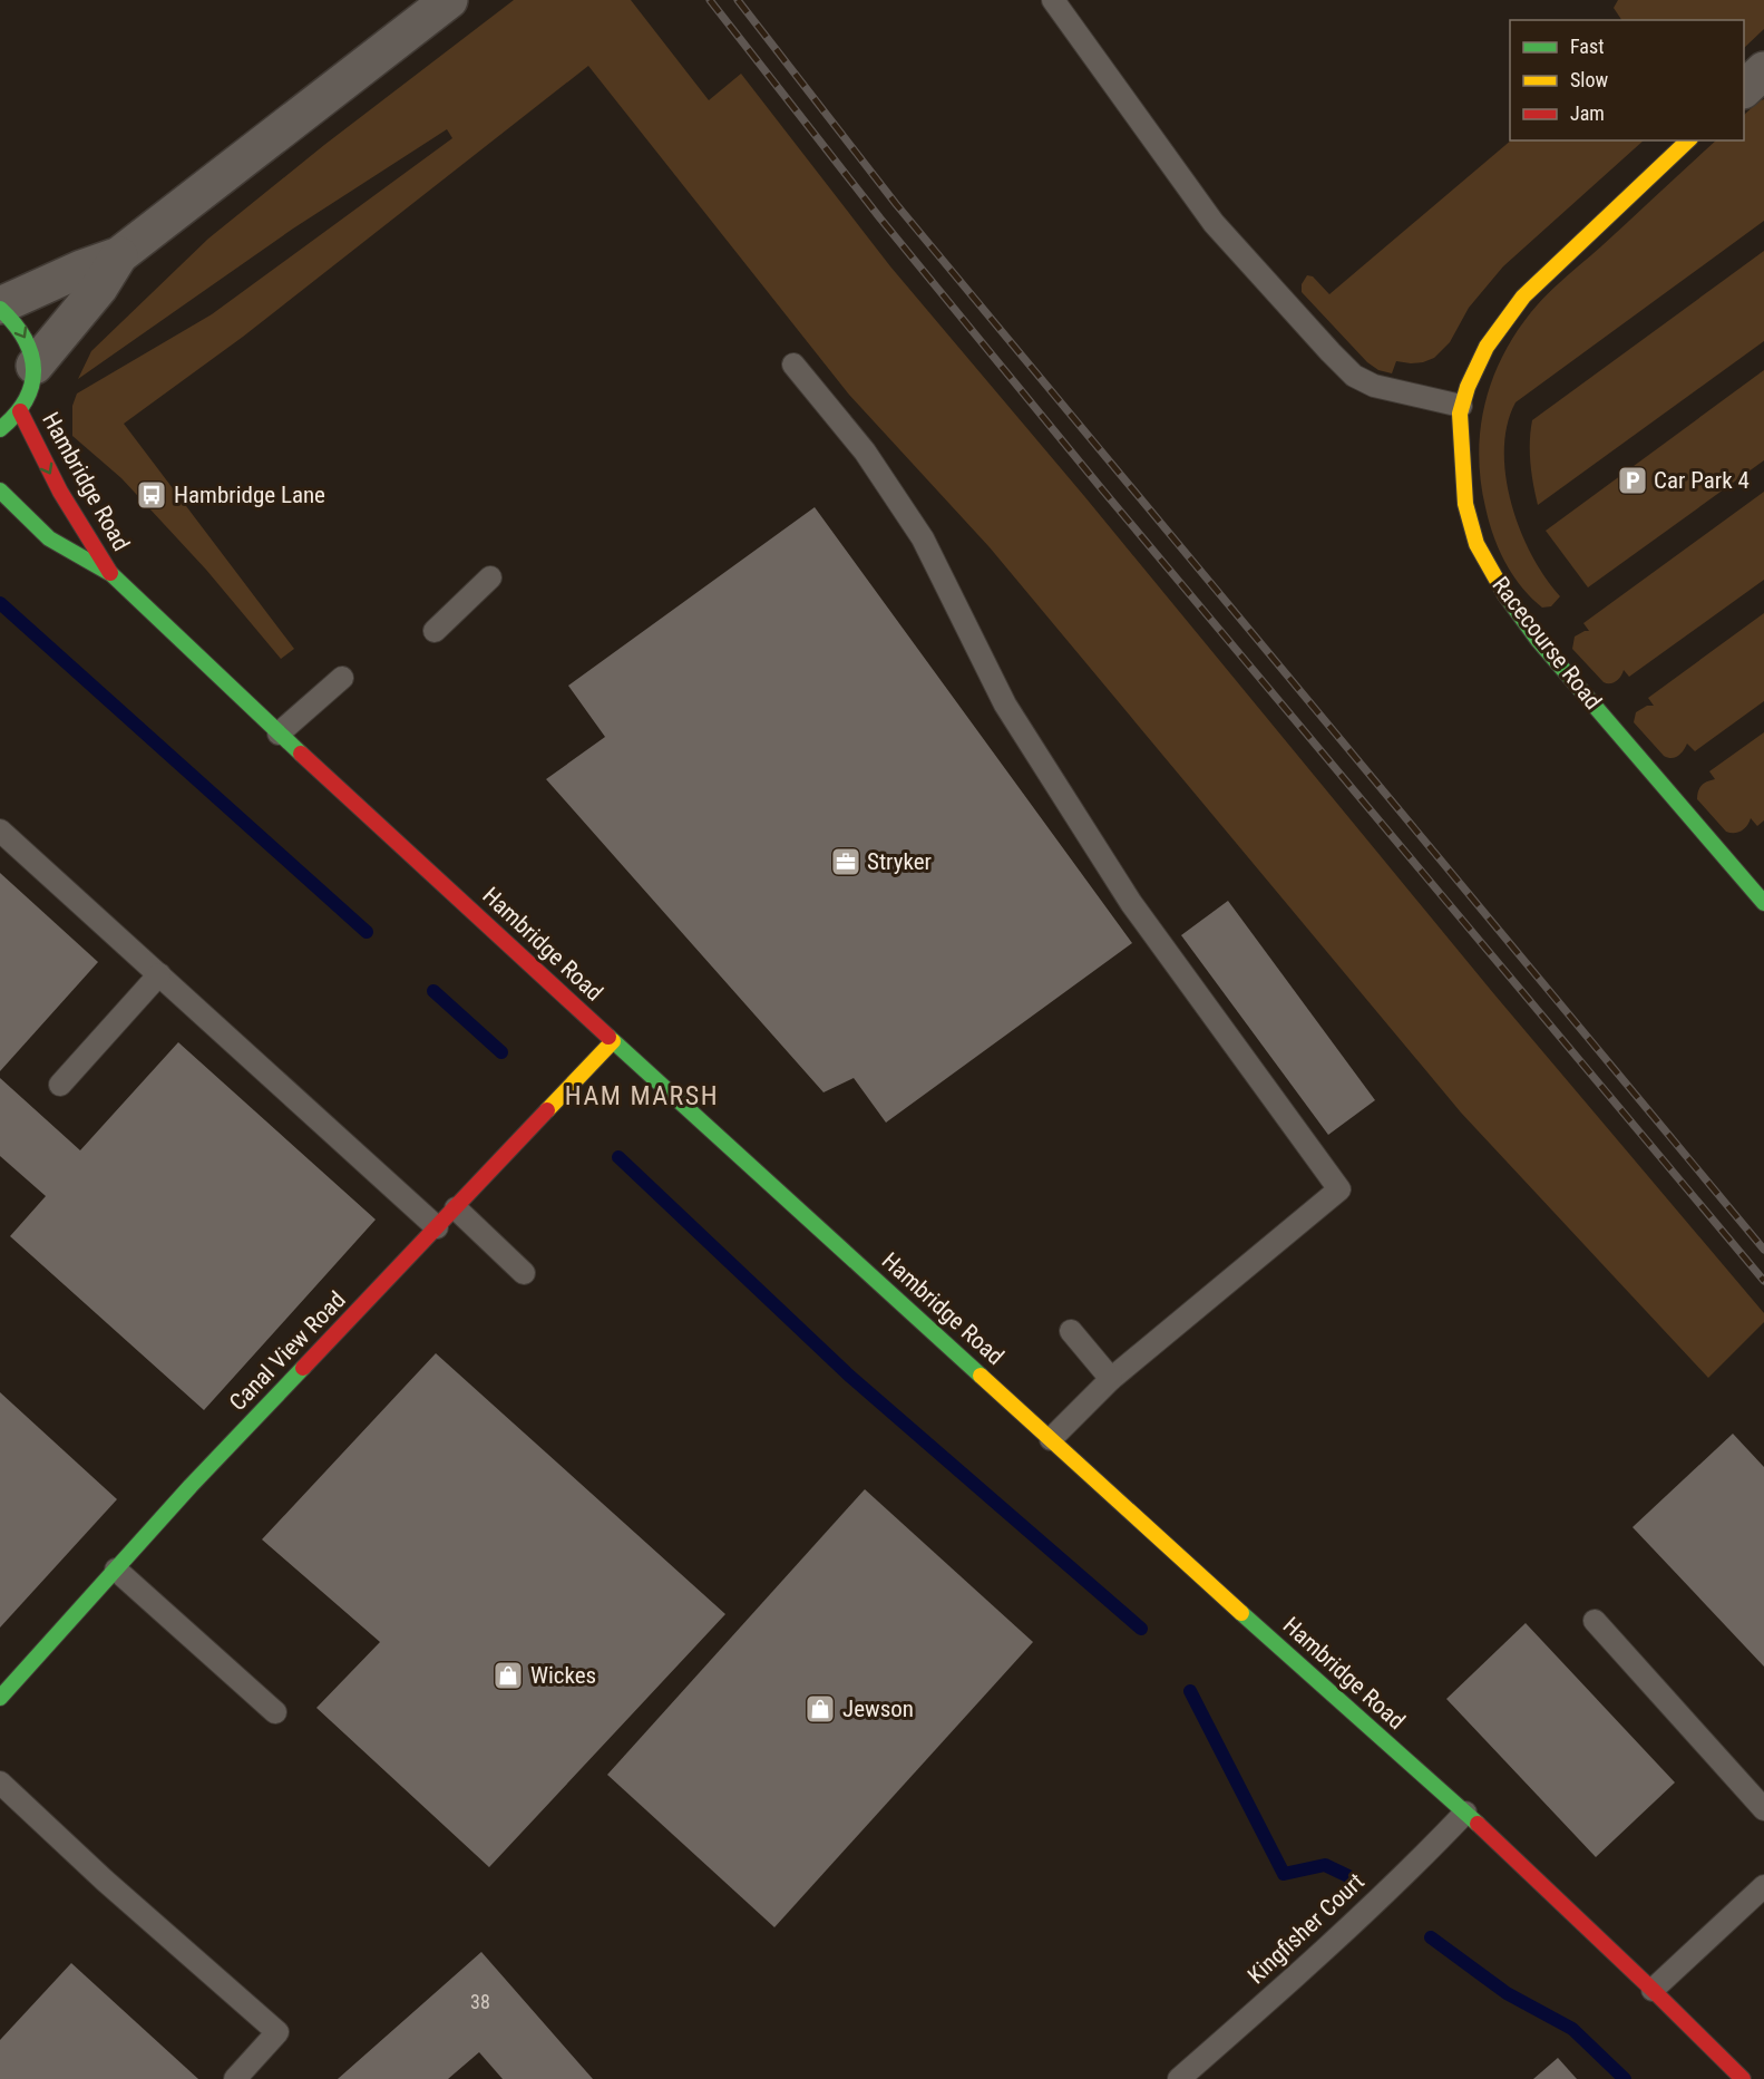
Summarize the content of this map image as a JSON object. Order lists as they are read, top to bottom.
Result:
{
  "streets": {
    "main road": ["Hambridge Road", "Racecourse Road", "Canal View Road"],
    "lane": ["Kingfisher Court"]
  },
  "crossings": [
    ["Hambridge Road", "Canal View Road"],
    ["Hambridge Road", "Kingfisher Court"]
  ],
  "districts": ["HAM MARSH"],
  "places": {
    "parking": ["Car Park 4"],
    "bus stop": ["Hambridge Lane"],
    "office": ["Stryker"],
    "shop": ["Wickes", "Jewson"]
  },
  "house_numbers": ["38"],
  "legend": ["Fast", "Slow", "Jam"]
}
